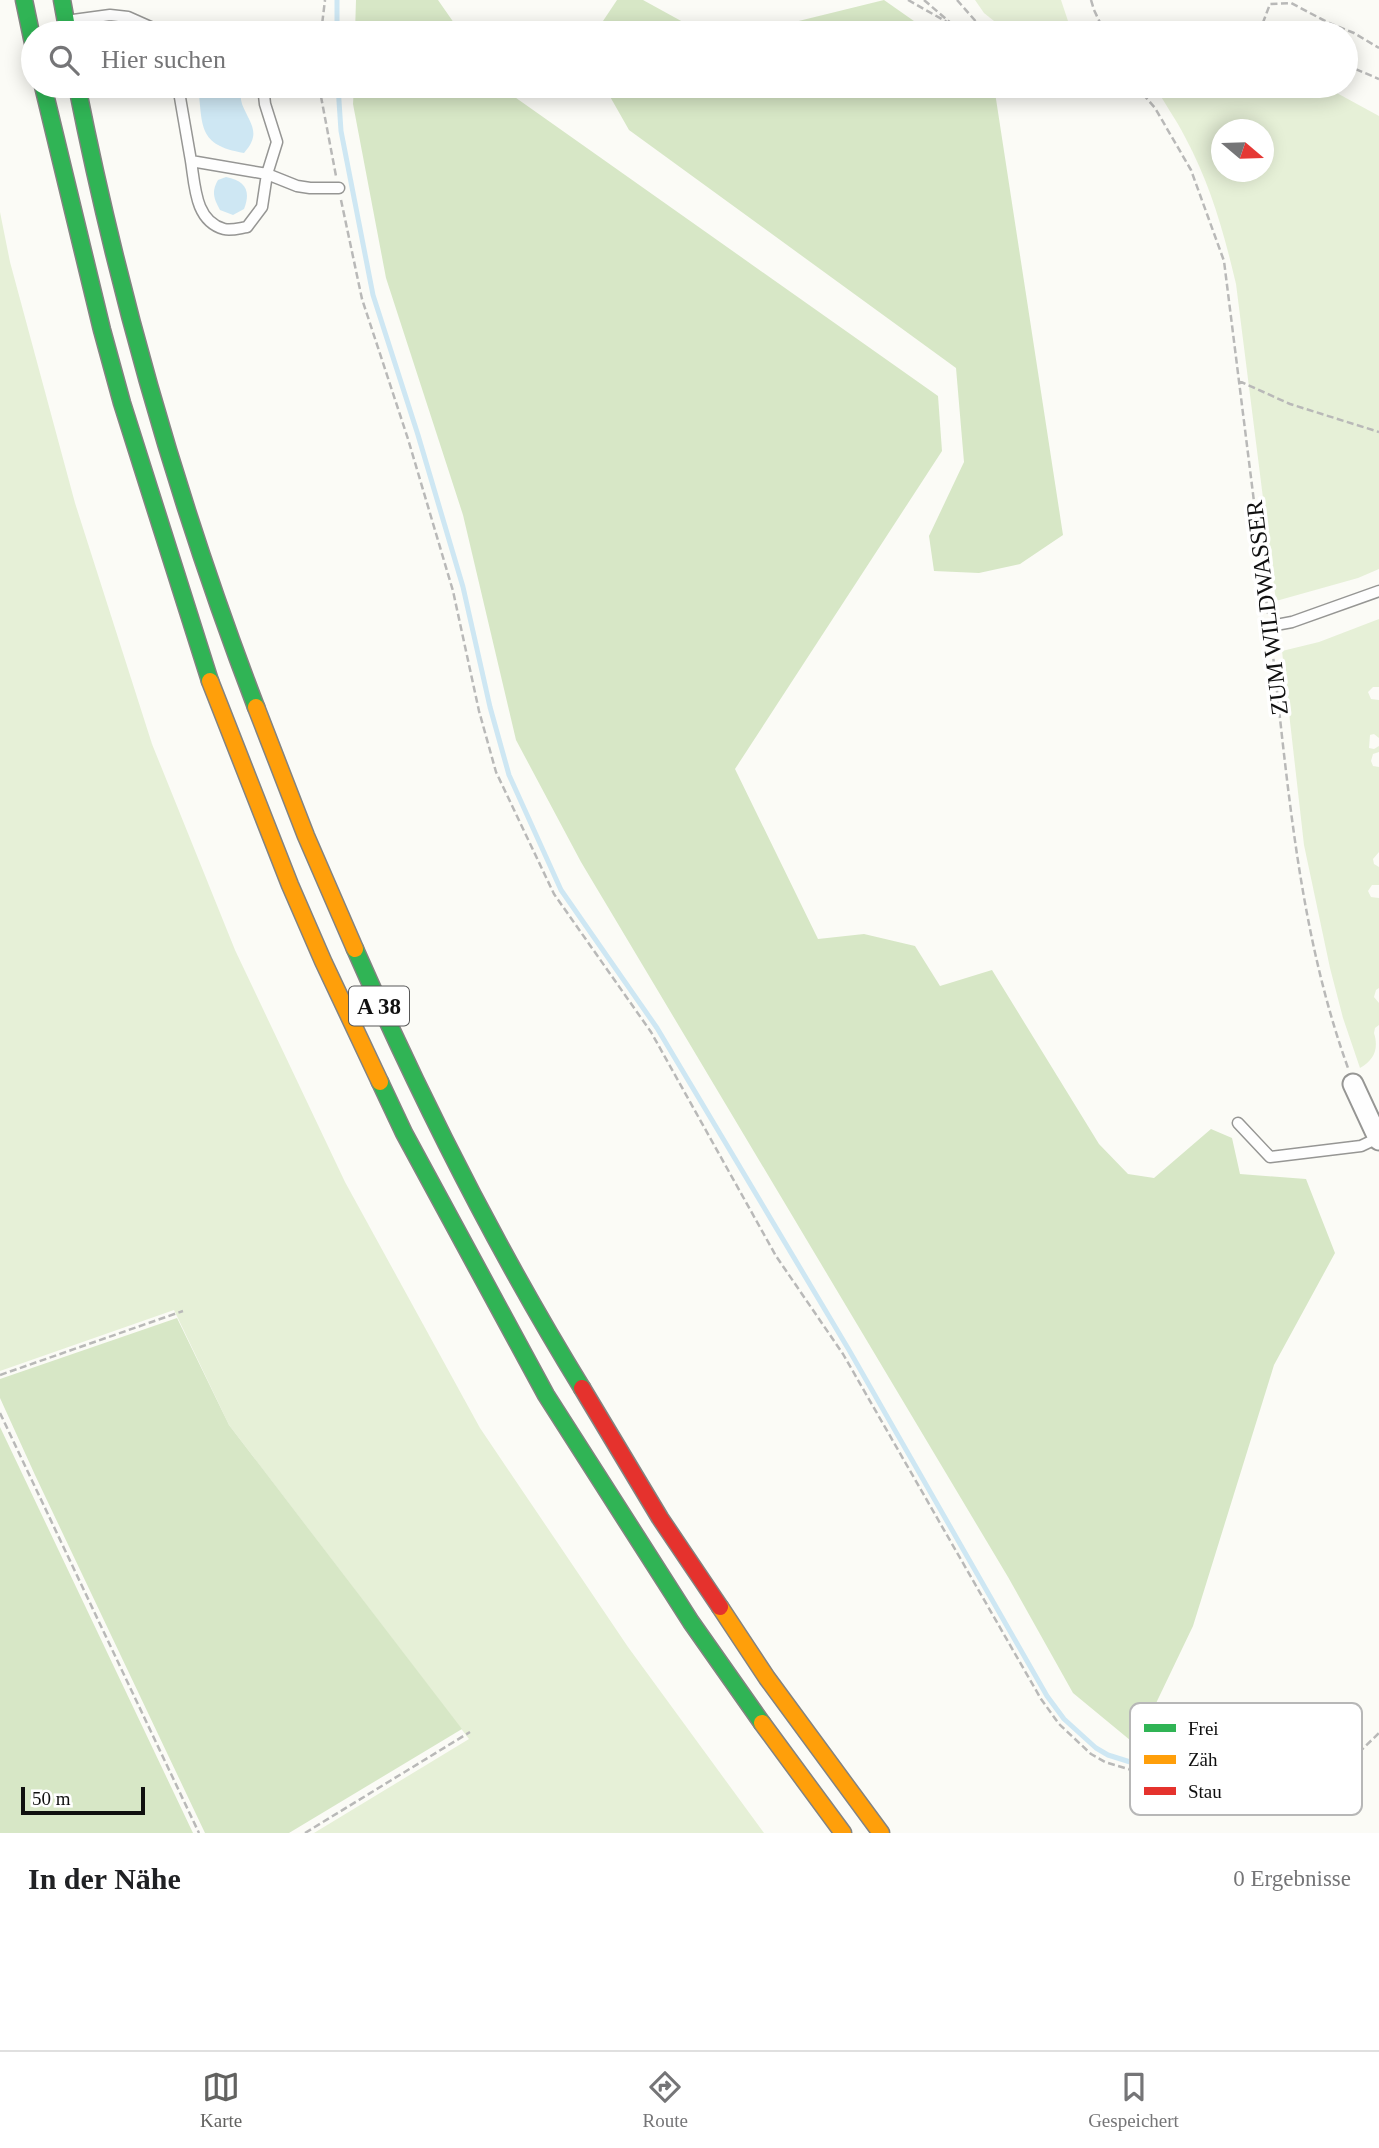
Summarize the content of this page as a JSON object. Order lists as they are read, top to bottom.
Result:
{
  "streets": {
    "highway": ["A 38"],
    "path": ["ZUM WILDWASSER"]
  },
  "legend": ["Frei", "Zäh", "Stau"],
  "scale_bar": "50 m",
  "north": "right",
  "page": {
    "search": "Hier suchen",
    "scale": "50 m",
    "heading": ["In der Nähe", "0 Ergebnisse"],
    "nav": ["Karte", "Route", "Gespeichert"]
  }
}
